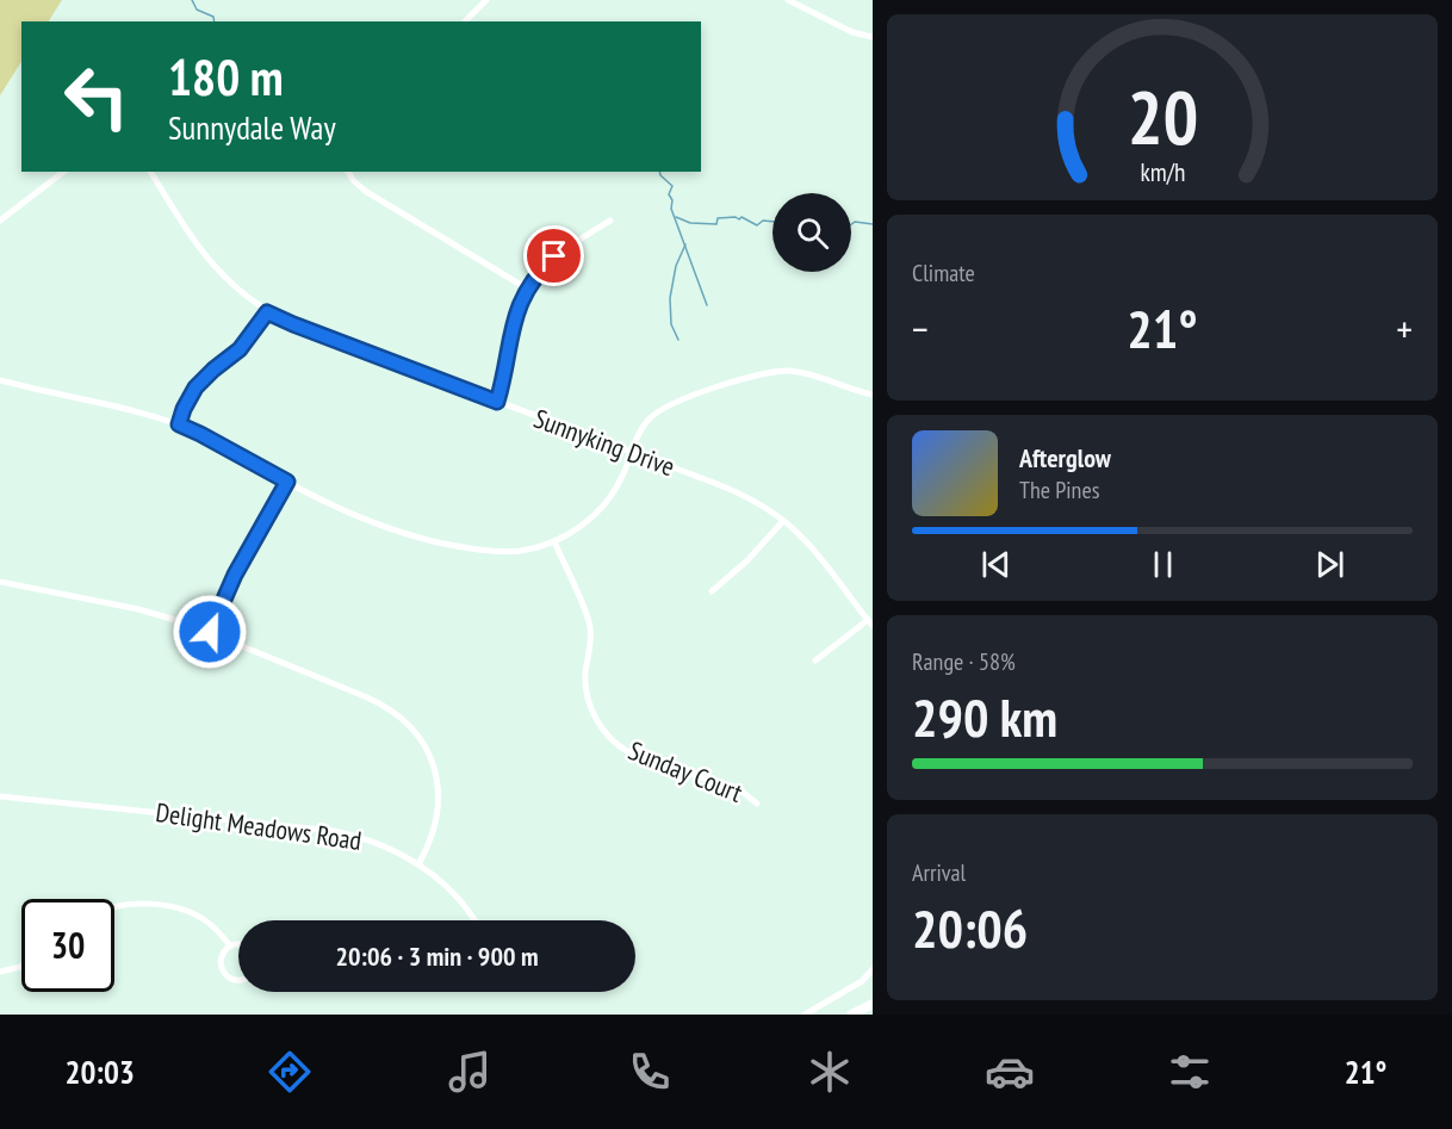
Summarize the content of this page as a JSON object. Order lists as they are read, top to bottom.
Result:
{
  "streets": {
    "street": ["Sunnyking Drive", "Sunday Court", "Delight Meadows Road"]
  },
  "page": {
    "turn": ["180 m", "Sunnydale Way"],
    "tile": [
      "Climate",
      ["Range · 58%", "290 km"],
      ["Arrival", "20:06"]
    ],
    "heat": ["−", "21°", "+"],
    "song": ["Afterglow", "The Pines"],
    "limit": "30",
    "trip": "20:06 · 3 min · 900 m",
    "tabs": ["20:03", "21°"],
    "gauge": ["20", "km/h"]
  }
}
